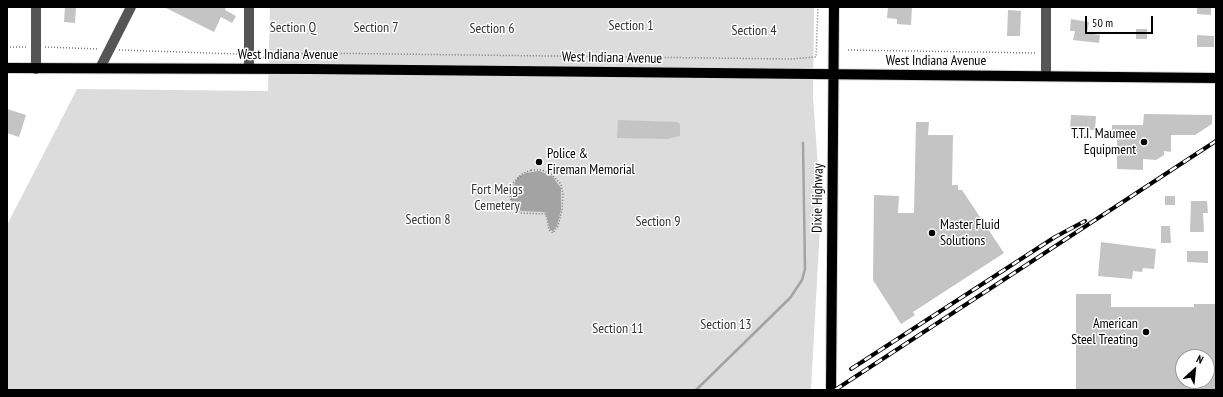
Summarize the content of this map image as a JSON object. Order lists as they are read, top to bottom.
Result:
{
  "streets": {
    "main road": ["West Indiana Avenue", "Dixie Highway"]
  },
  "crossings": [
    ["West Indiana Avenue", "Dixie Highway"]
  ],
  "parks": [
    "Section 1",
    "Section Q",
    "Section 7",
    "Section 6",
    "Section 4",
    "Fort Meigs Cemetery",
    "Section 8",
    "Section 9",
    "Section 13",
    "Section 11"
  ],
  "places": [
    "T.T.I. Maumee Equipment",
    "Police & Fireman Memorial",
    "Master Fluid Solutions",
    "American Steel Treating"
  ],
  "scale_bar": "50 m",
  "north": "top right"
}
